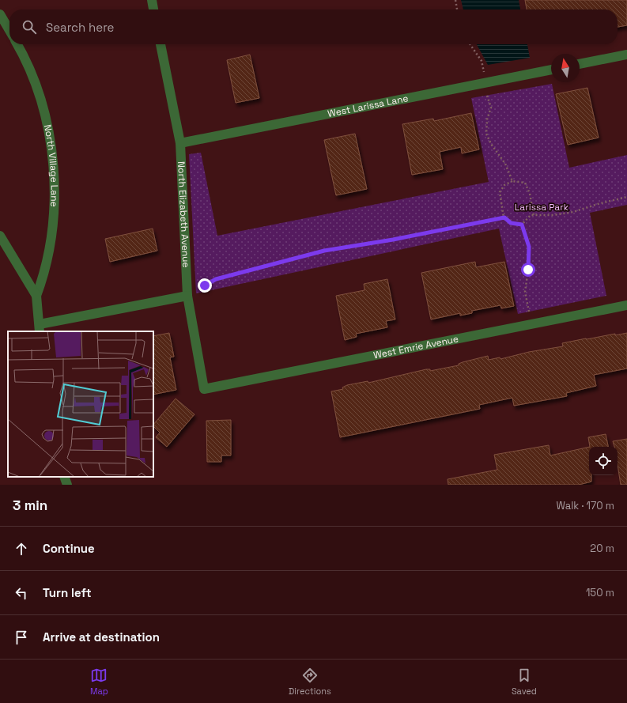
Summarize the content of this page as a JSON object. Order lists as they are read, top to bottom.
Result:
{
  "streets": {
    "street": [
      "West Larissa Lane",
      "North Village Lane",
      "North Elizabeth Avenue",
      "West Emrie Avenue"
    ]
  },
  "crossings": [
    ["West Larissa Lane", "North Elizabeth Avenue"],
    ["North Elizabeth Avenue", "West Emrie Avenue"]
  ],
  "parks": ["Larissa Park"],
  "north": "top",
  "page": {
    "search": "Search here",
    "heading": ["3 min", "Walk · 170 m"],
    "list": [
      ["Continue", "20 m"],
      ["Turn left", "150 m"],
      "Arrive at destination"
    ],
    "nav": ["Map", "Directions", "Saved"]
  }
}
